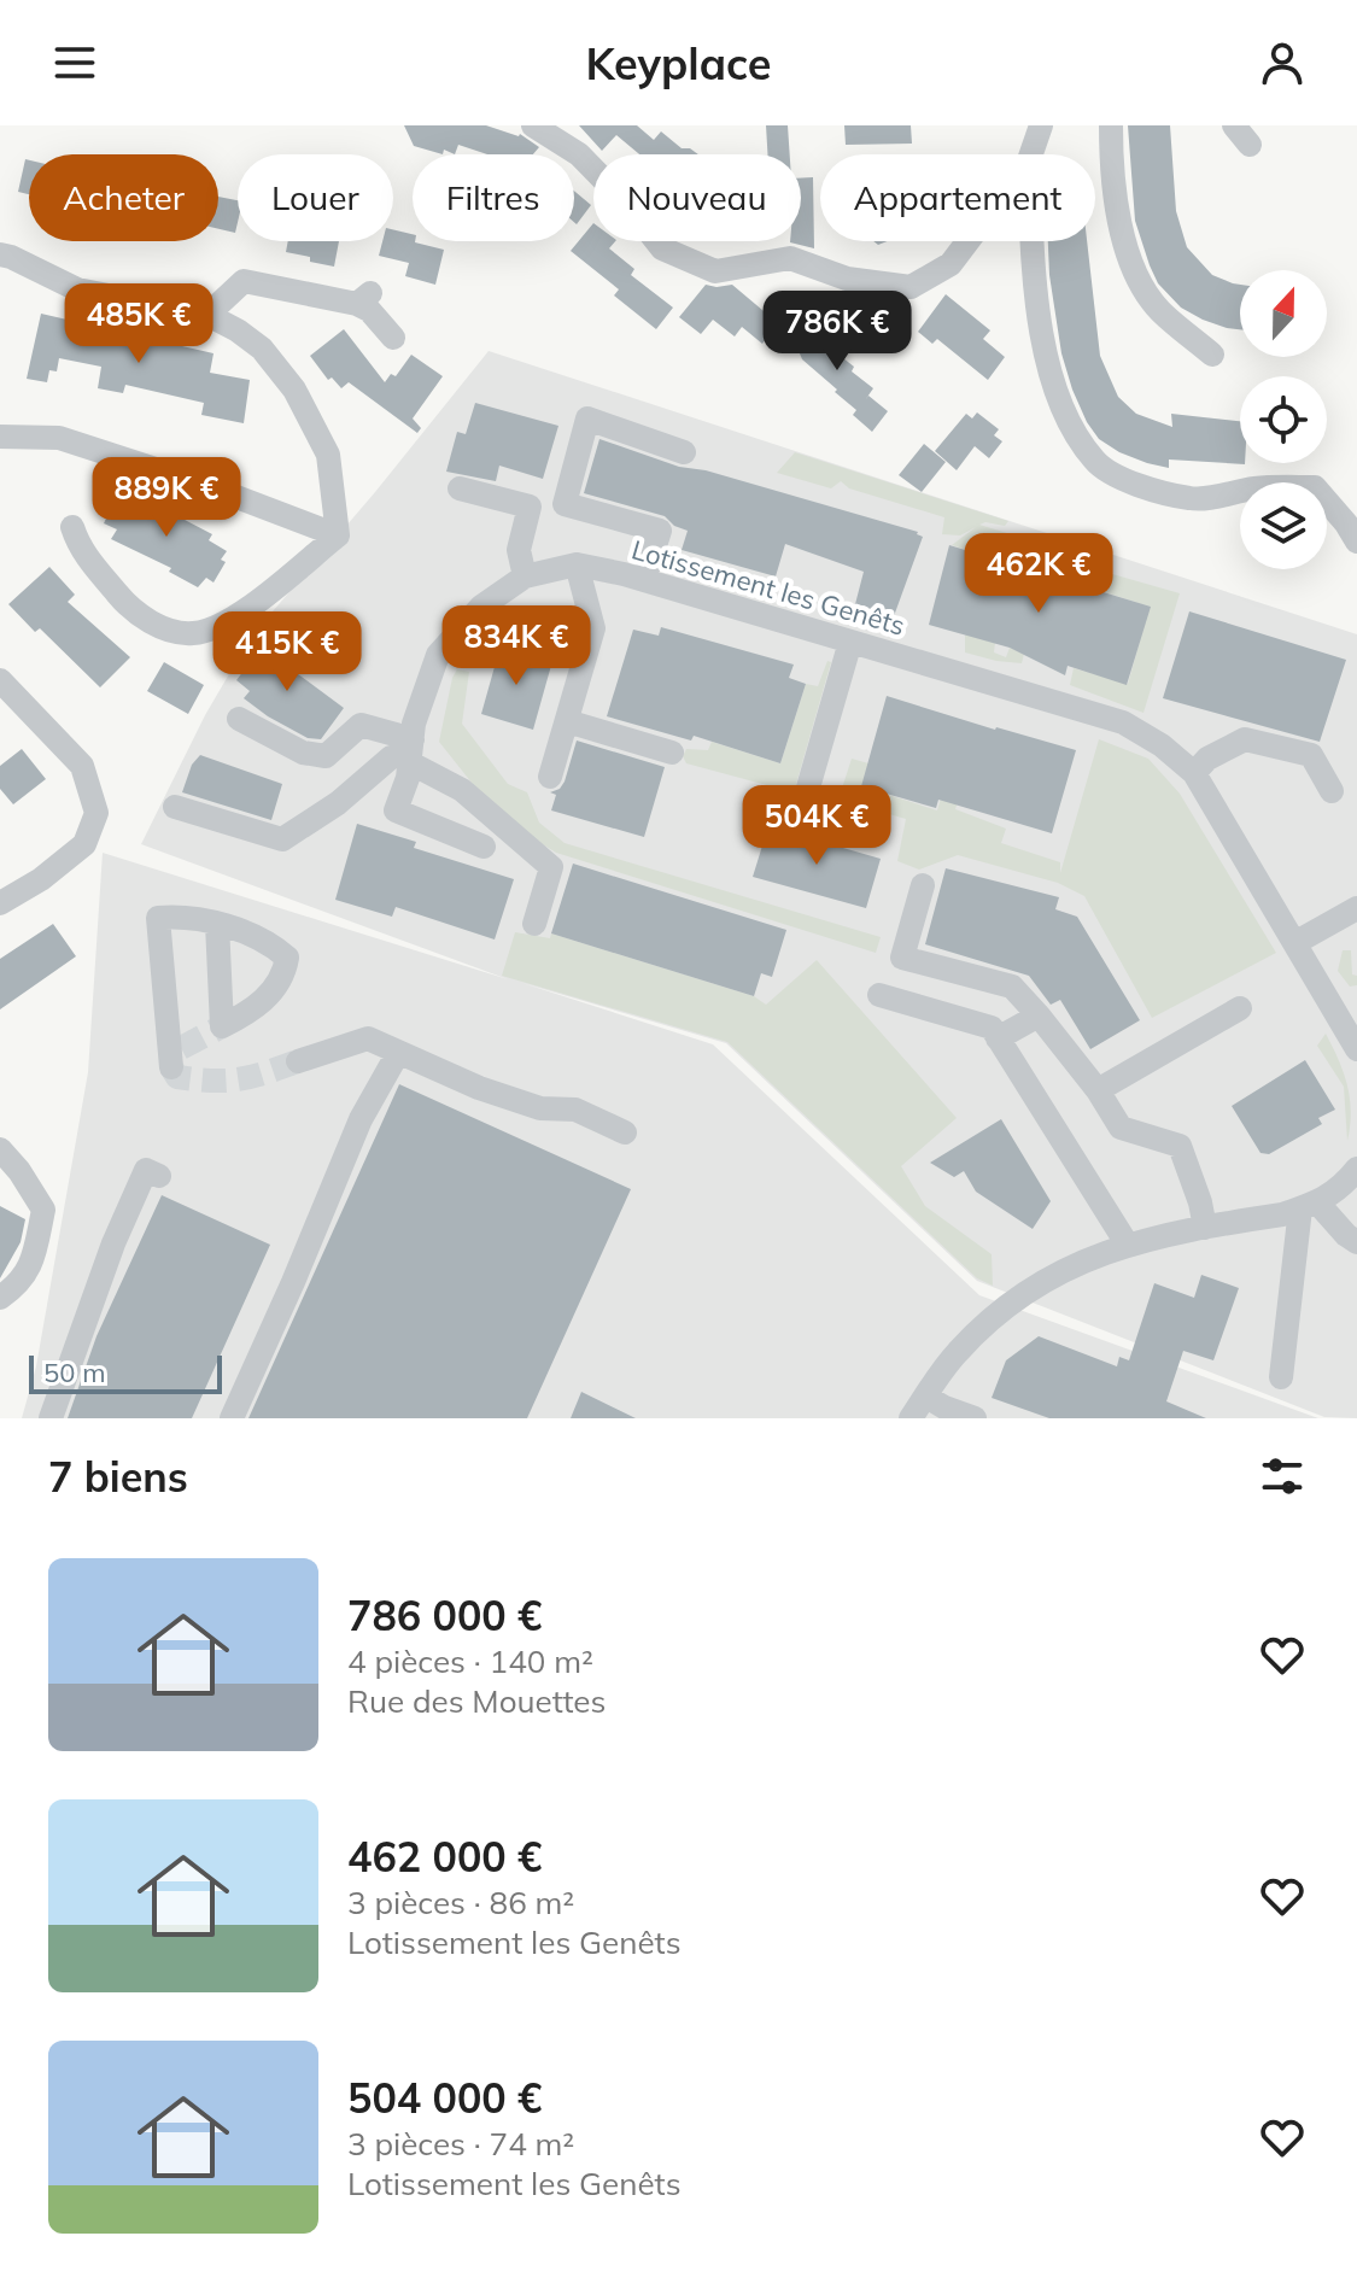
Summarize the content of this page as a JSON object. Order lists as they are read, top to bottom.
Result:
{
  "streets": {
    "street": ["Lotissement les Genêts"]
  },
  "scale_bar": "50 m",
  "north": "top",
  "page": {
    "header": "Keyplace",
    "chip": [
      "Acheter",
      "Louer",
      "Filtres",
      "Nouveau",
      "Appartement"
    ],
    "price": [
      "485K €",
      "786K €",
      "889K €",
      "462K €",
      "834K €",
      "415K €",
      "504K €"
    ],
    "scale": "50 m",
    "heading": "7 biens",
    "list": [
      {
        "name": "786 000 €",
        "note": "4 pièces · 140 m² · Rue des Mouettes"
      },
      {
        "name": "462 000 €",
        "note": "3 pièces · 86 m² · Lotissement les Genêts"
      },
      {
        "name": "504 000 €",
        "note": "3 pièces · 74 m² · Lotissement les Genêts"
      }
    ]
  }
}
